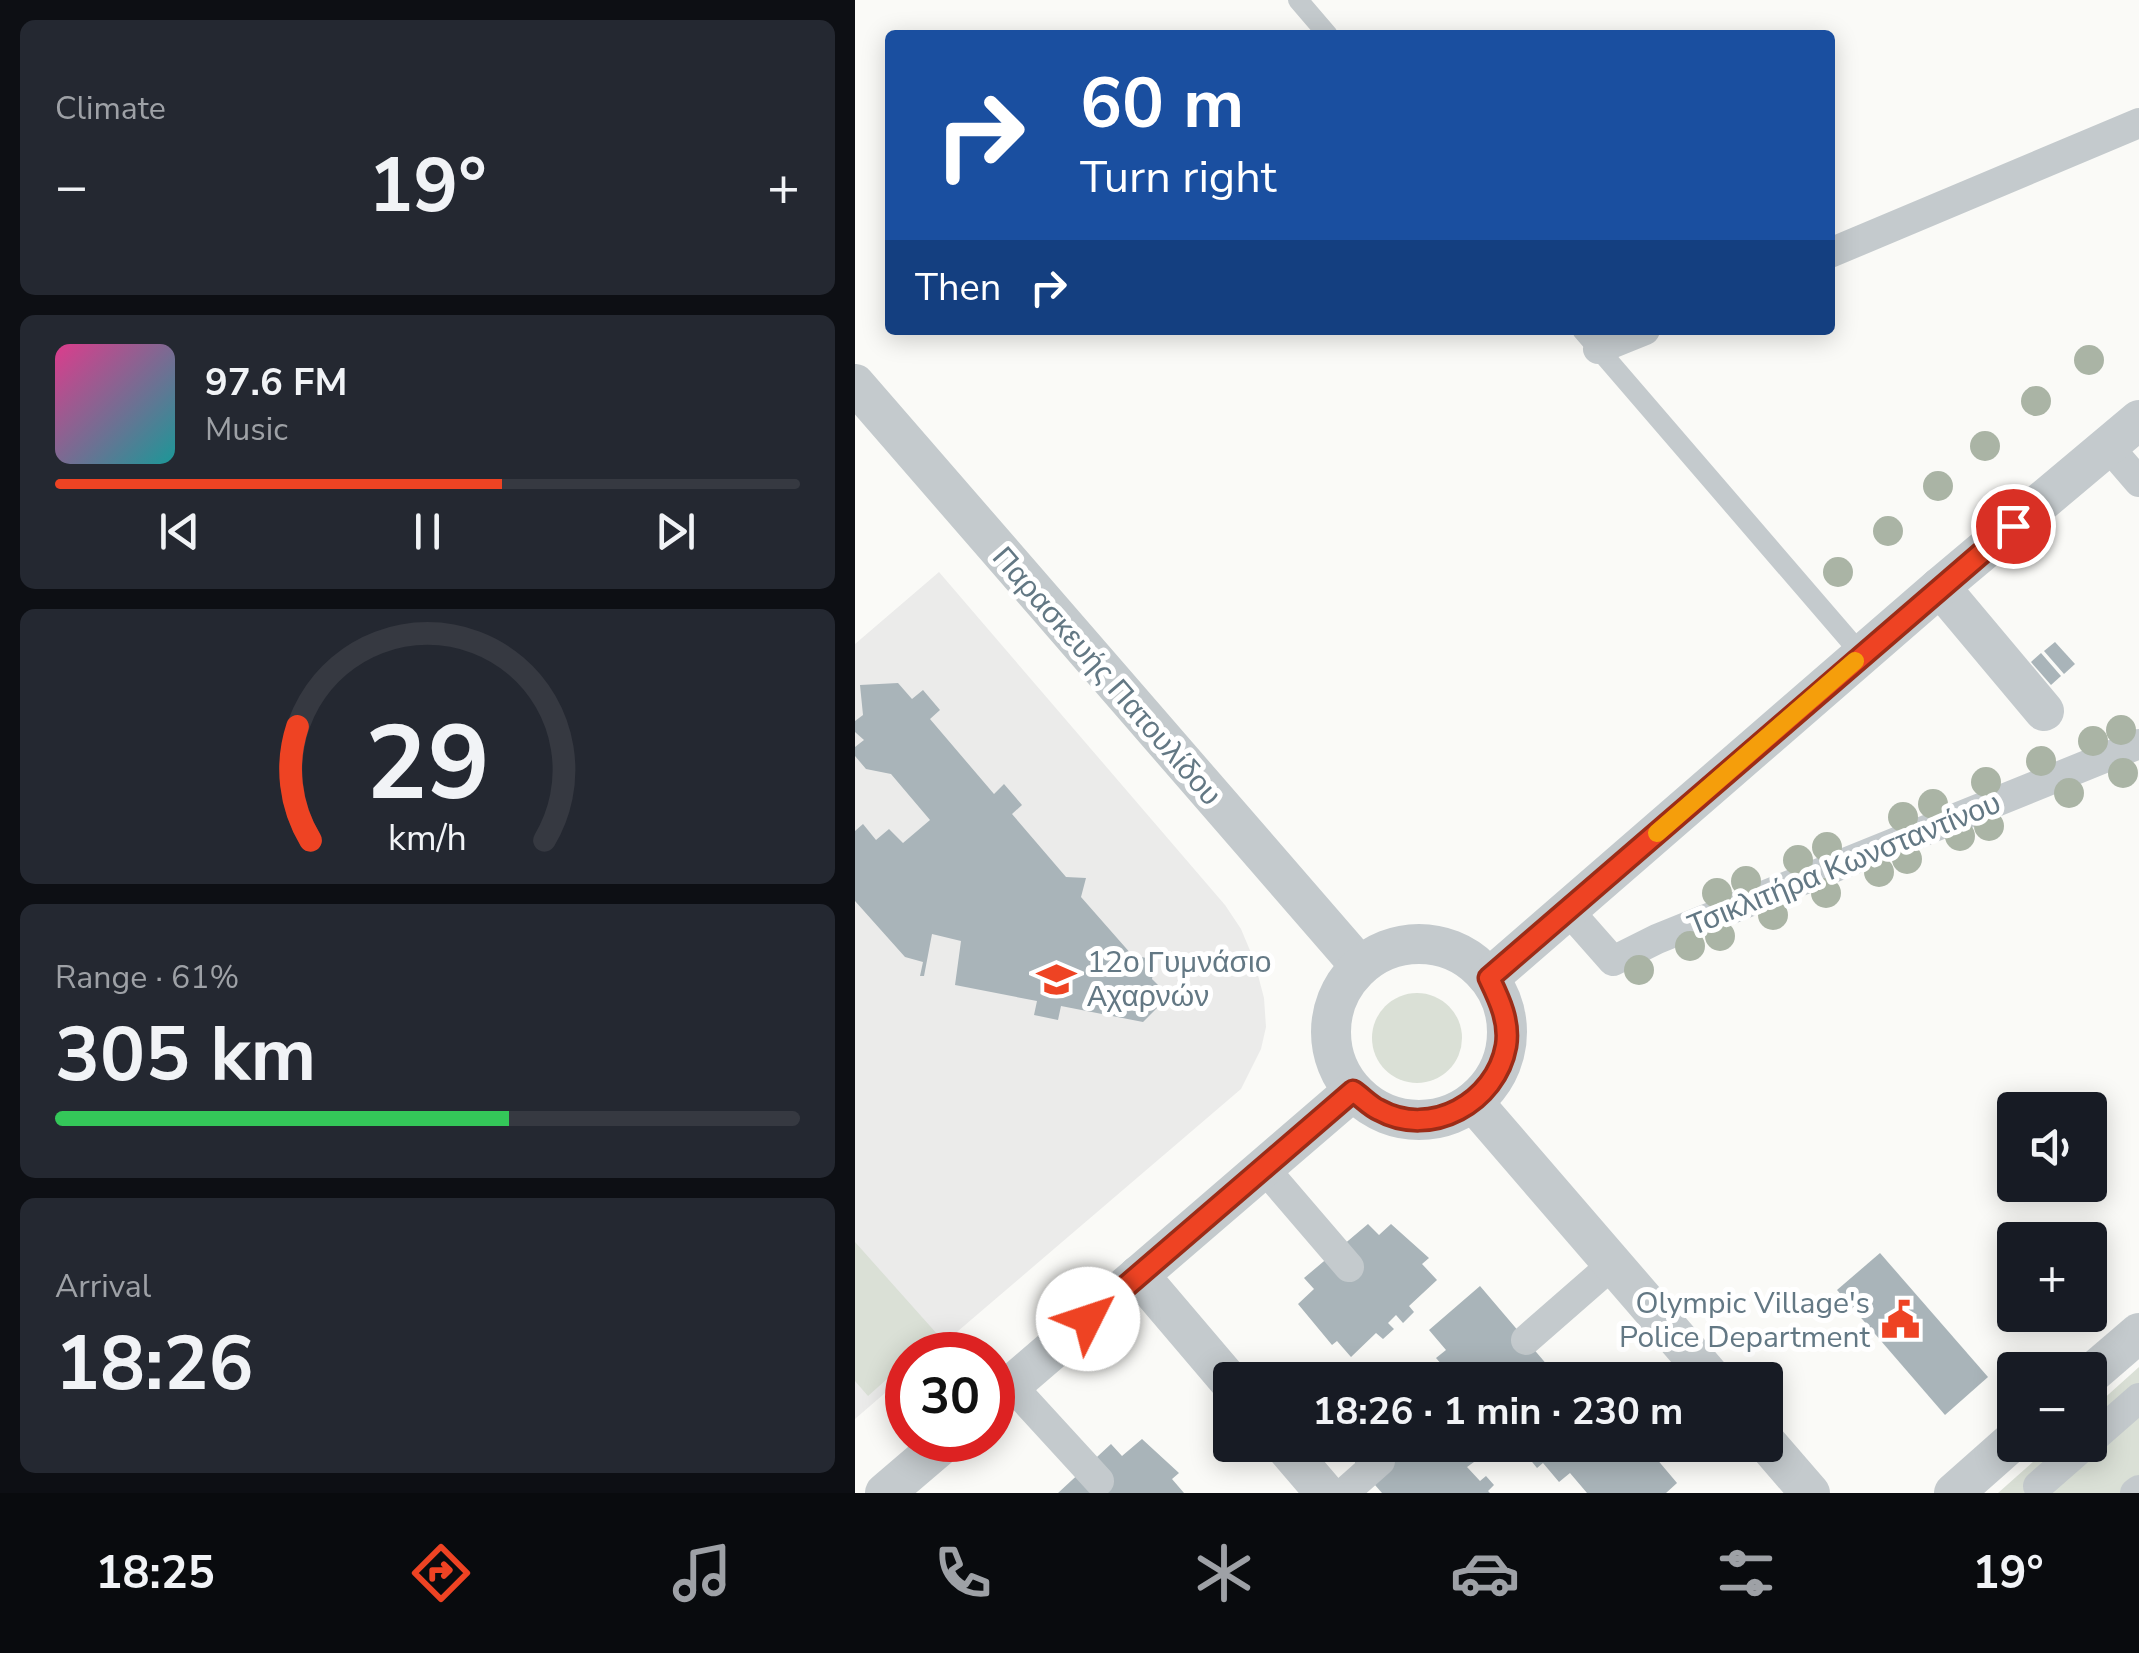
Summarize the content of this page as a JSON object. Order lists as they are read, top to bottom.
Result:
{
  "streets": {
    "street": ["Παρασκευής Πατουλίδου", "Τσικλιτήρα Κωνσταντίνου"]
  },
  "places": {
    "school or university": ["12ο Γυμνάσιο Αχαρνών"],
    "public building": ["Olympic Village's Police Department"]
  },
  "page": {
    "tile": [
      "Climate",
      ["Range · 61%", "305 km"],
      ["Arrival", "18:26"]
    ],
    "turn": ["60 m", "Turn right"],
    "heat": ["−", "19°", "+"],
    "then": "Then",
    "song": ["97.6 FM", "Music"],
    "map_buttons": ["+", "−"],
    "limit": "30",
    "trip": "18:26 · 1 min · 230 m",
    "tabs": ["18:25", "19°"],
    "gauge": ["29", "km/h"]
  }
}
